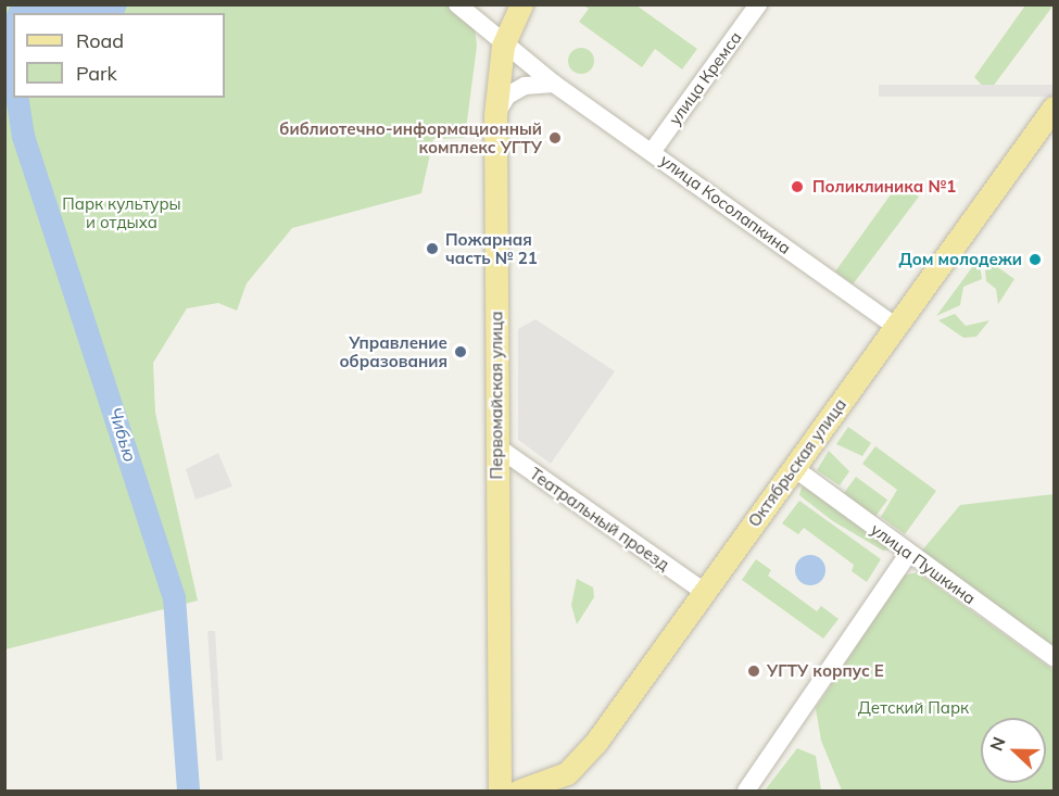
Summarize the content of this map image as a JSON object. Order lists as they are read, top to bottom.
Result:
{
  "streets": {
    "main road": ["Первомайская улица", "Октябрьская улица"],
    "street": [
      "улица Кремса",
      "улица Косолапкина",
      "Театральный проезд",
      "улица Пушкина"
    ]
  },
  "crossings": [
    ["улица Кремса", "улица Косолапкина"],
    ["улица Косолапкина", "Первомайская улица"],
    ["улица Косолапкина", "Октябрьская улица"],
    ["Первомайская улица", "Театральный проезд"],
    ["Октябрьская улица", "Театральный проезд"],
    ["Октябрьская улица", "улица Пушкина"]
  ],
  "water": ["Чибью"],
  "parks": ["Парк культуры и отдыха", "Детский Парк"],
  "places": [
    "библиотечно-информационный комплекс УГТУ",
    "Поликлиника №1",
    "Пожарная часть № 21",
    "Дом молодежи",
    "Управление образования",
    "УГТУ корпус Е"
  ],
  "legend": ["Road", "Park"],
  "north": "left"
}
